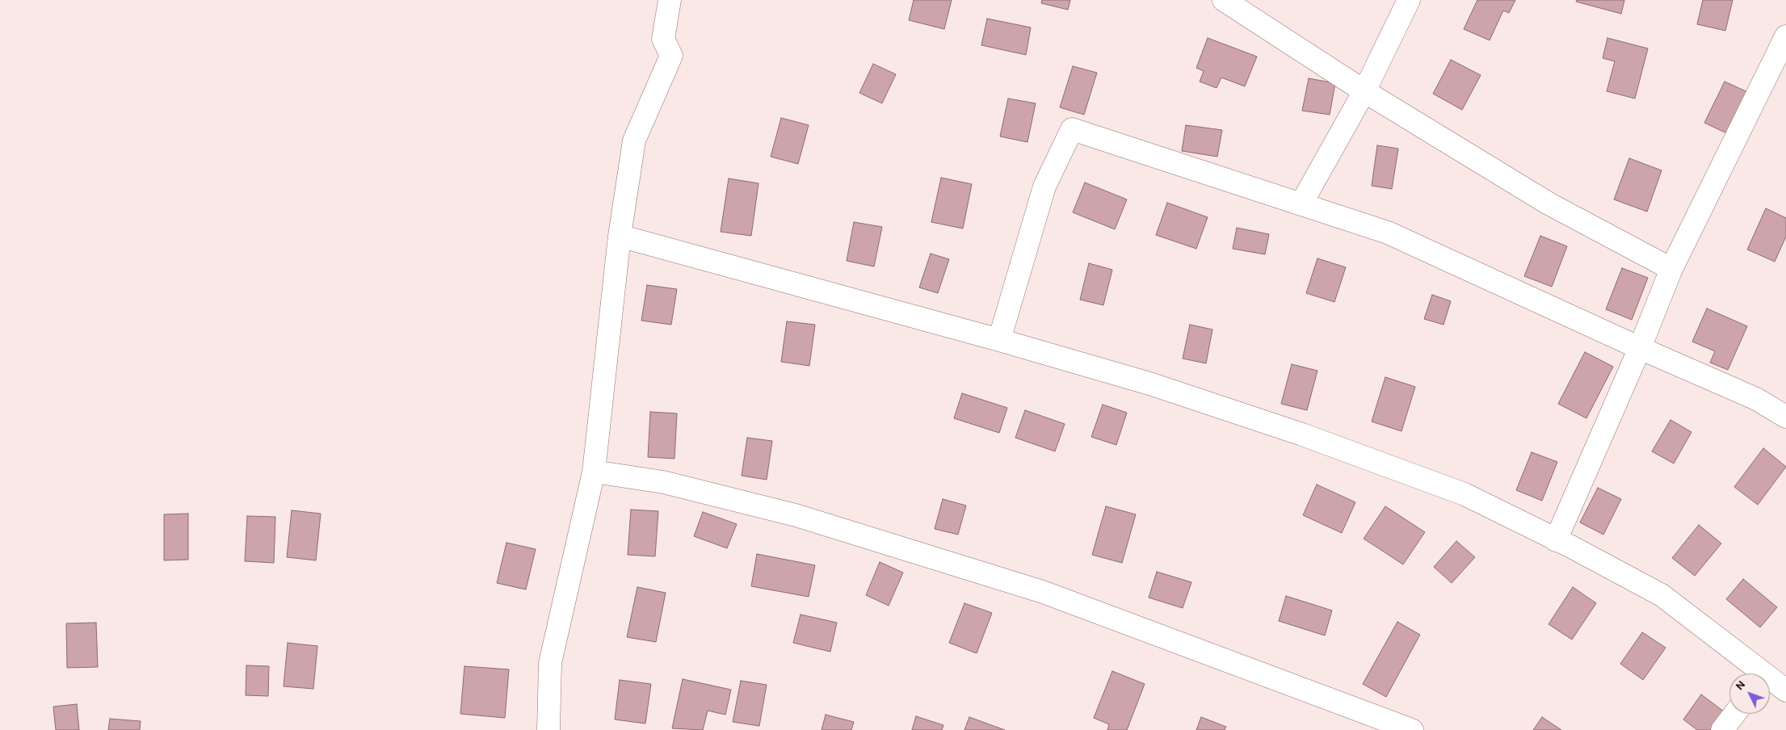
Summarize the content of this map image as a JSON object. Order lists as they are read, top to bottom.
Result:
{
  "north": "top left"
}
